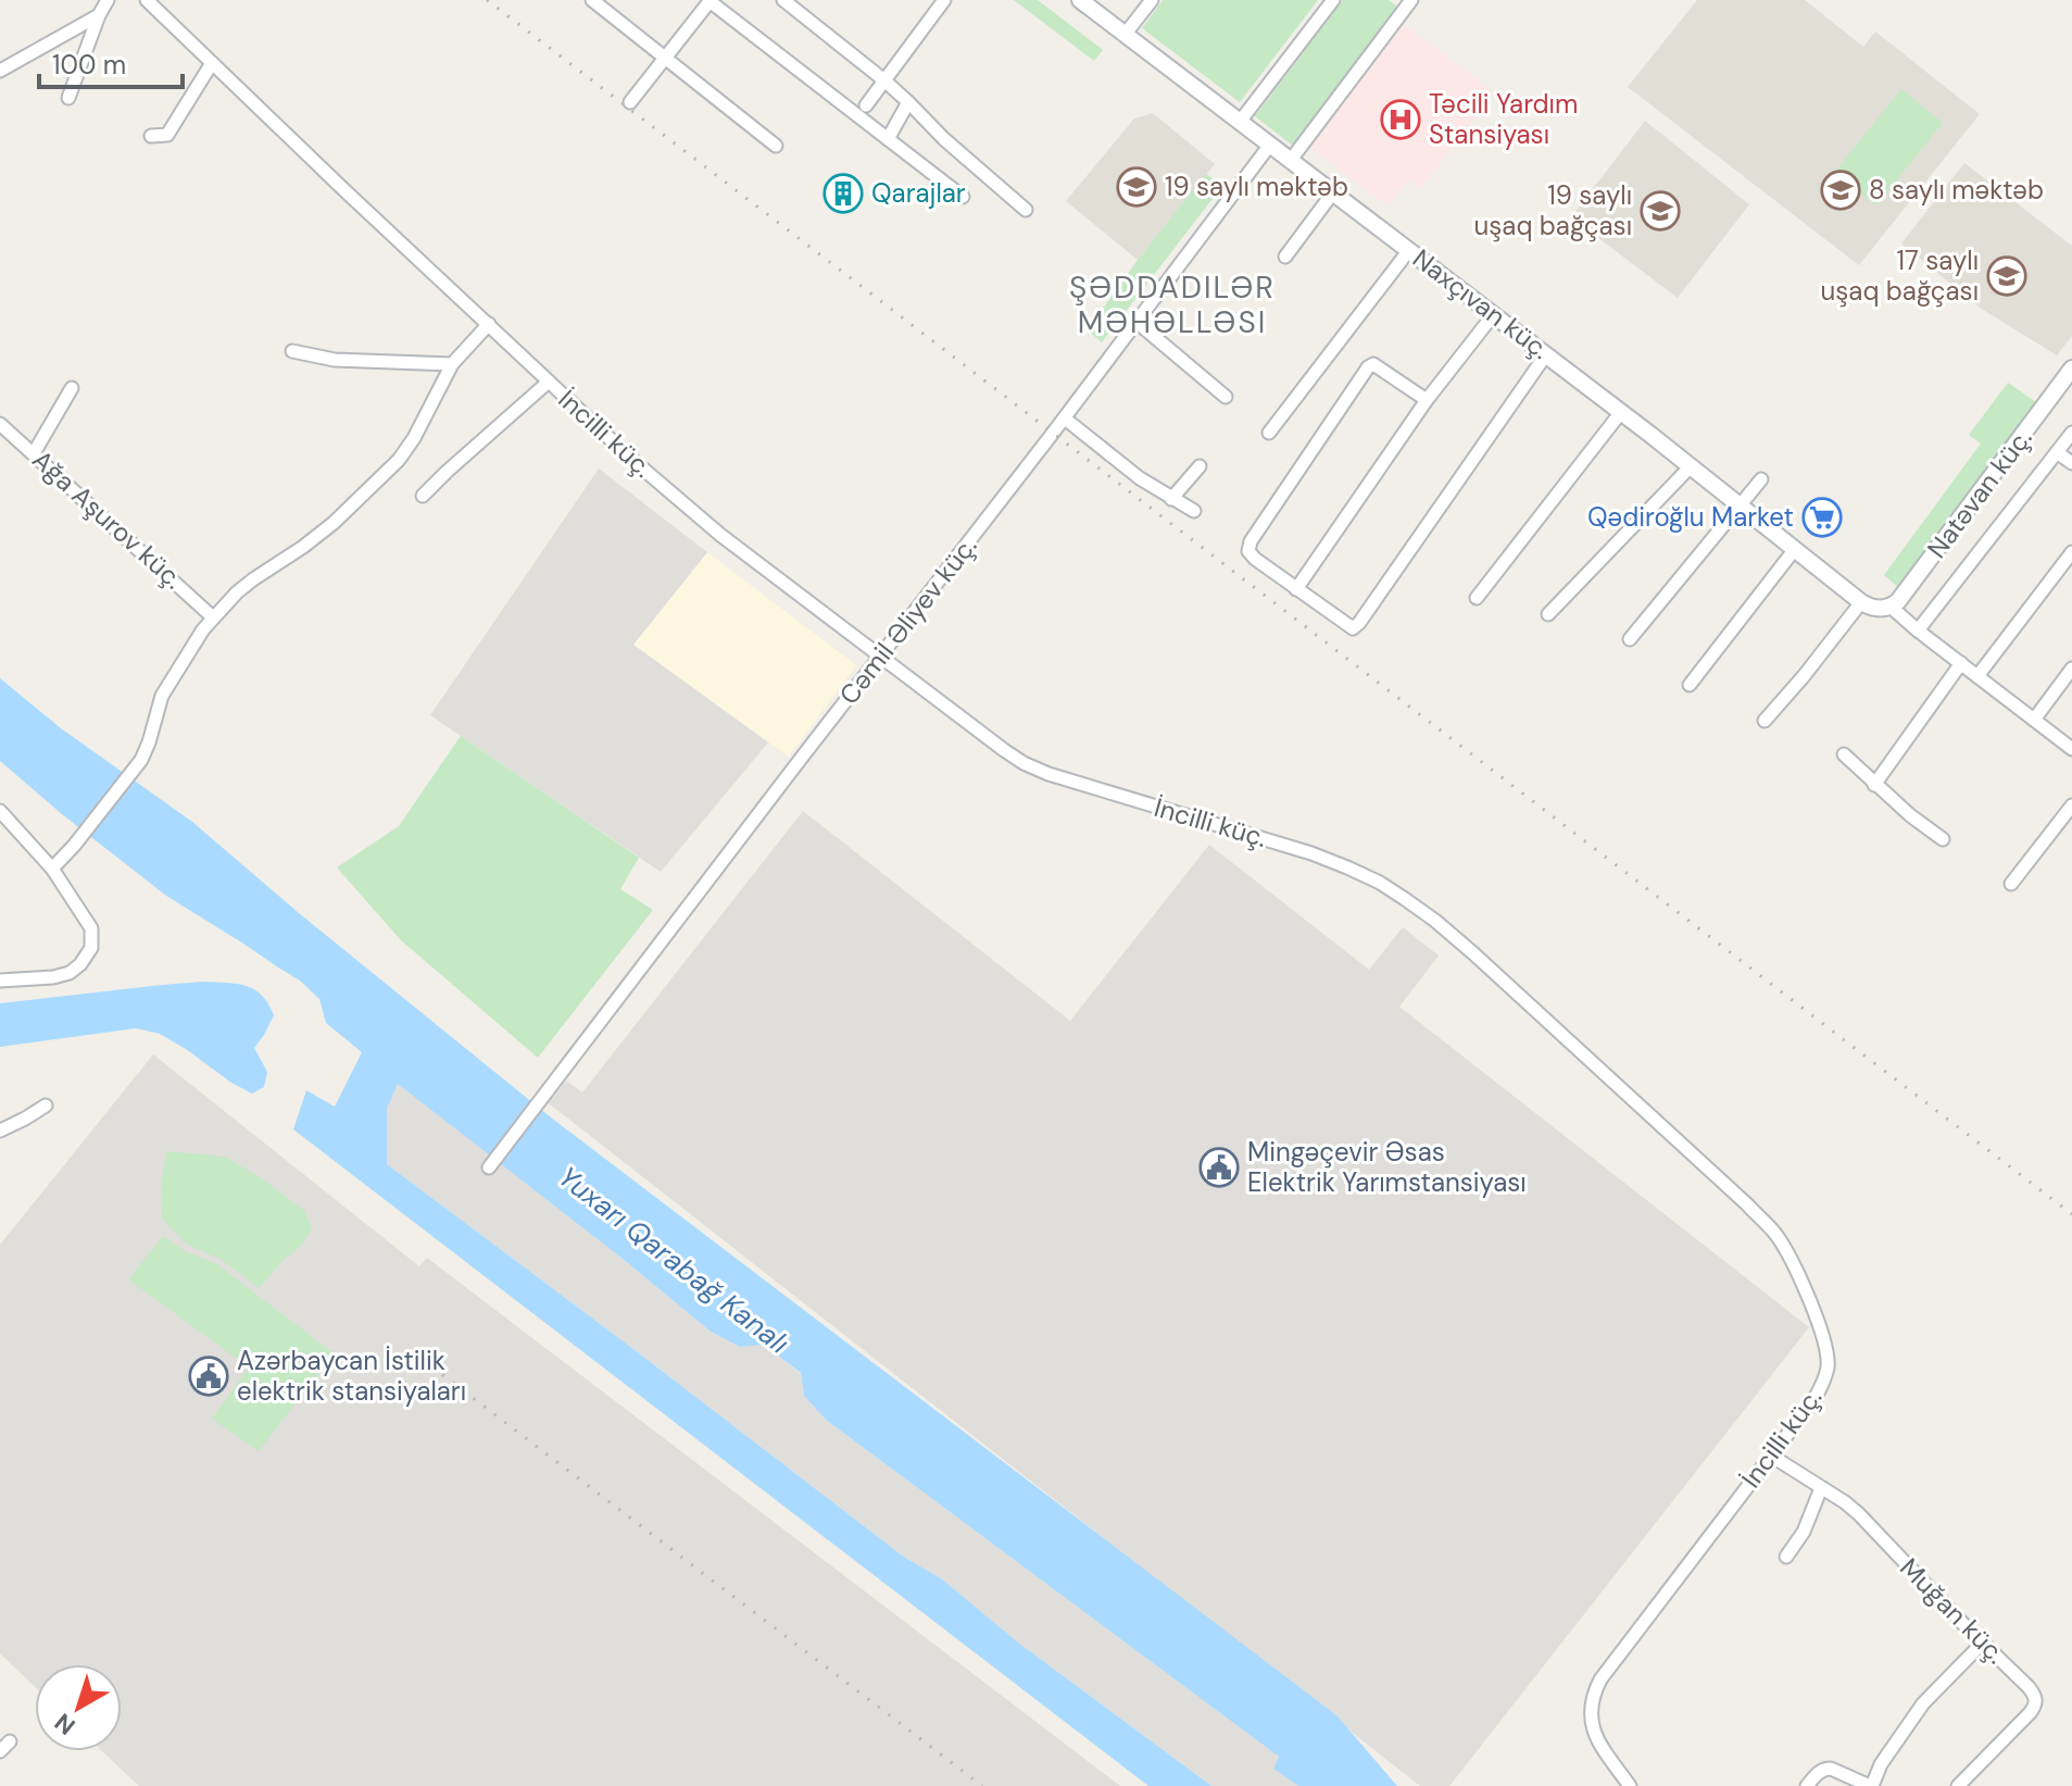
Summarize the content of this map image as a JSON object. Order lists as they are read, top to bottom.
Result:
{
  "streets": {
    "street": [
      "Naxçıvan küç.",
      "İncilli küç.",
      "Natəvan küç.",
      "Ağa Aşurov küç.",
      "Cəmil Əliyev küç.",
      "Muğan küç."
    ]
  },
  "crossings": [
    ["Naxçıvan küç.", "Natəvan küç."],
    ["Naxçıvan küç.", "Cəmil Əliyev küç."],
    ["İncilli küç.", "Cəmil Əliyev küç."],
    ["İncilli küç.", "Muğan küç."]
  ],
  "districts": ["ŞƏDDADILƏR MƏHƏLLƏSI"],
  "water": ["Yuxarı Qarabağ Kanalı"],
  "places": {
    "hospital": ["Təcili Yardım Stansiyası"],
    "school or university": [
      "19 saylı məktəb",
      "8 saylı məktəb",
      "19 saylı uşaq bağçası",
      "17 saylı uşaq bağçası"
    ],
    "building": ["Qarajlar"],
    "supermarket": ["Qədiroğlu Market"],
    "public building": ["Mingəçevir Əsas Elektrik Yarımstansiyası", "Azərbaycan İstilik elektrik stansiyaları"]
  },
  "scale_bar": "100 m",
  "north": "bottom left"
}
